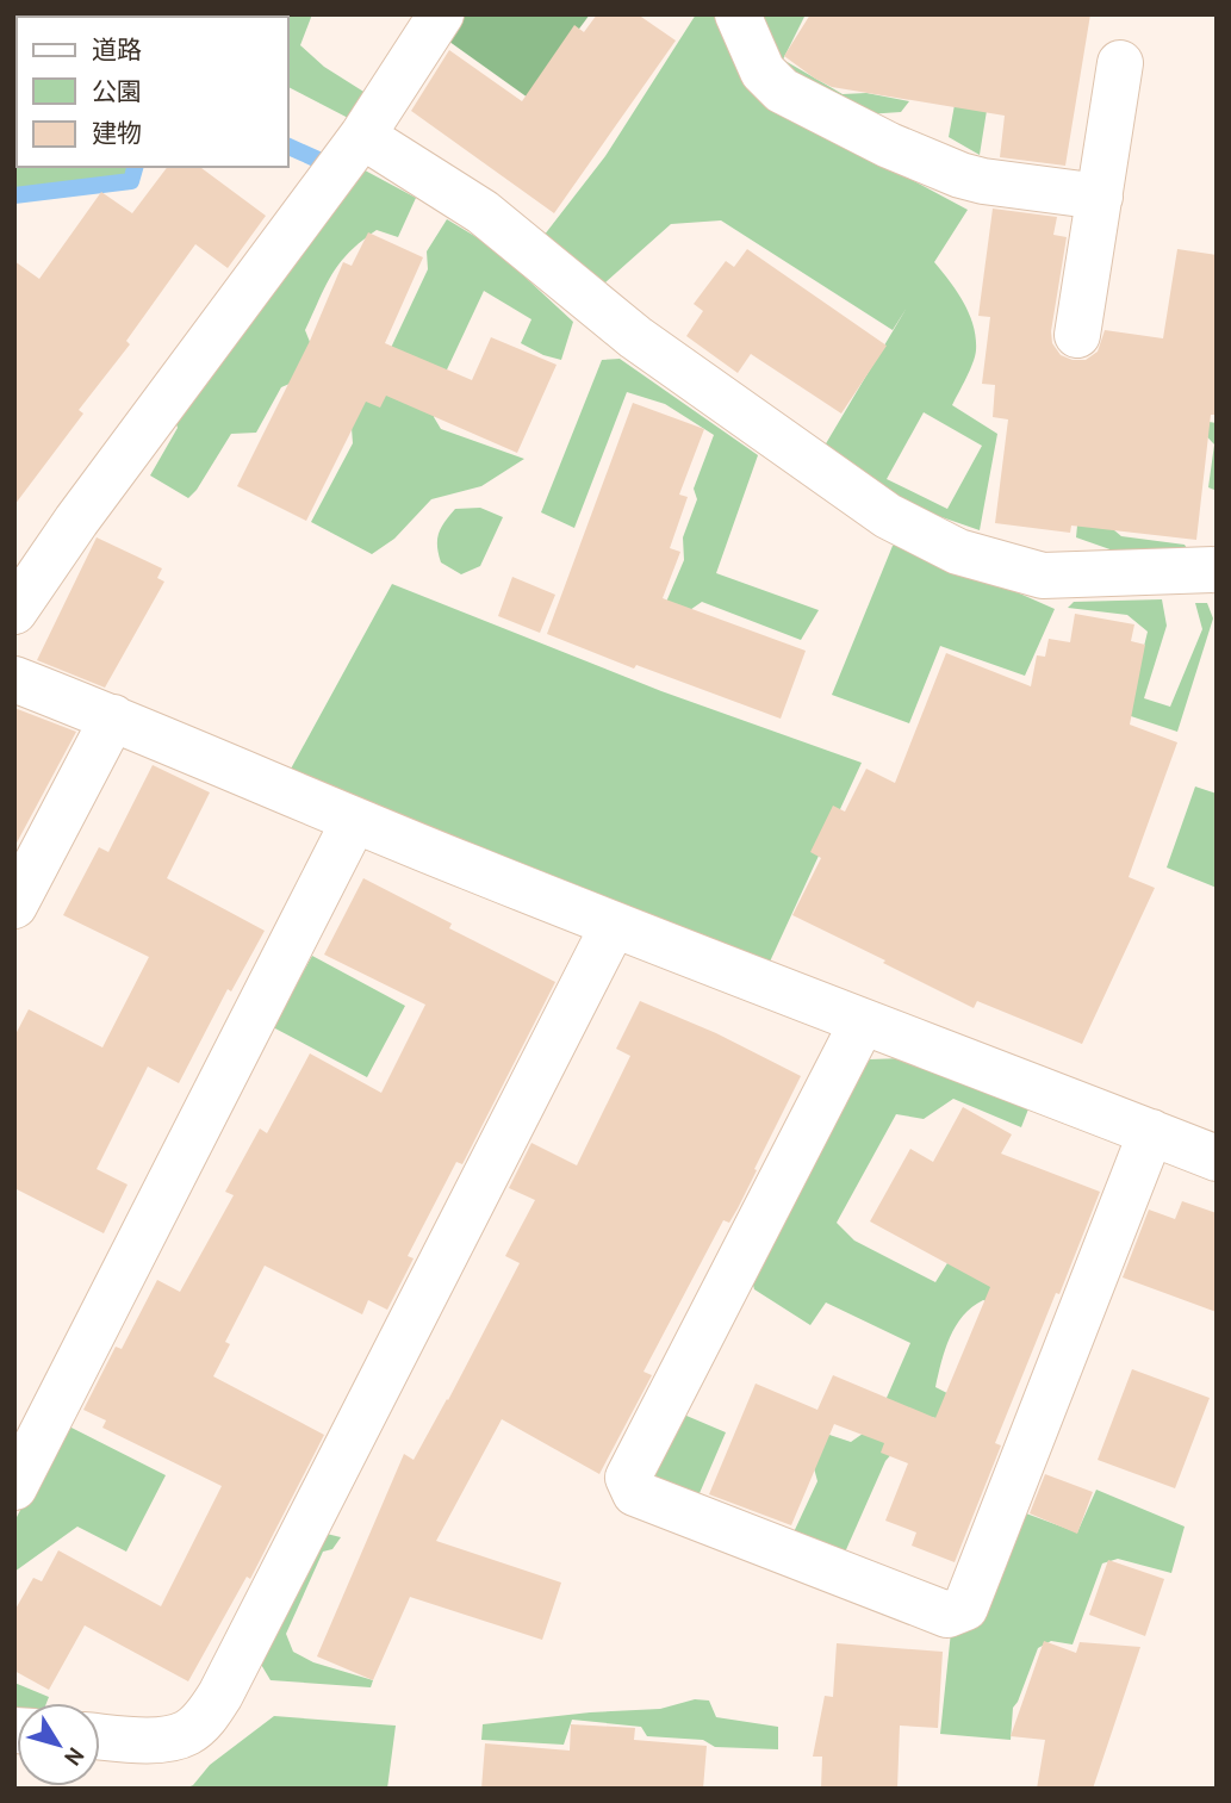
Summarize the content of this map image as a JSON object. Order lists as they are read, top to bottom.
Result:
{
  "legend": ["道路", "公園", "建物"],
  "north": "bottom right"
}
